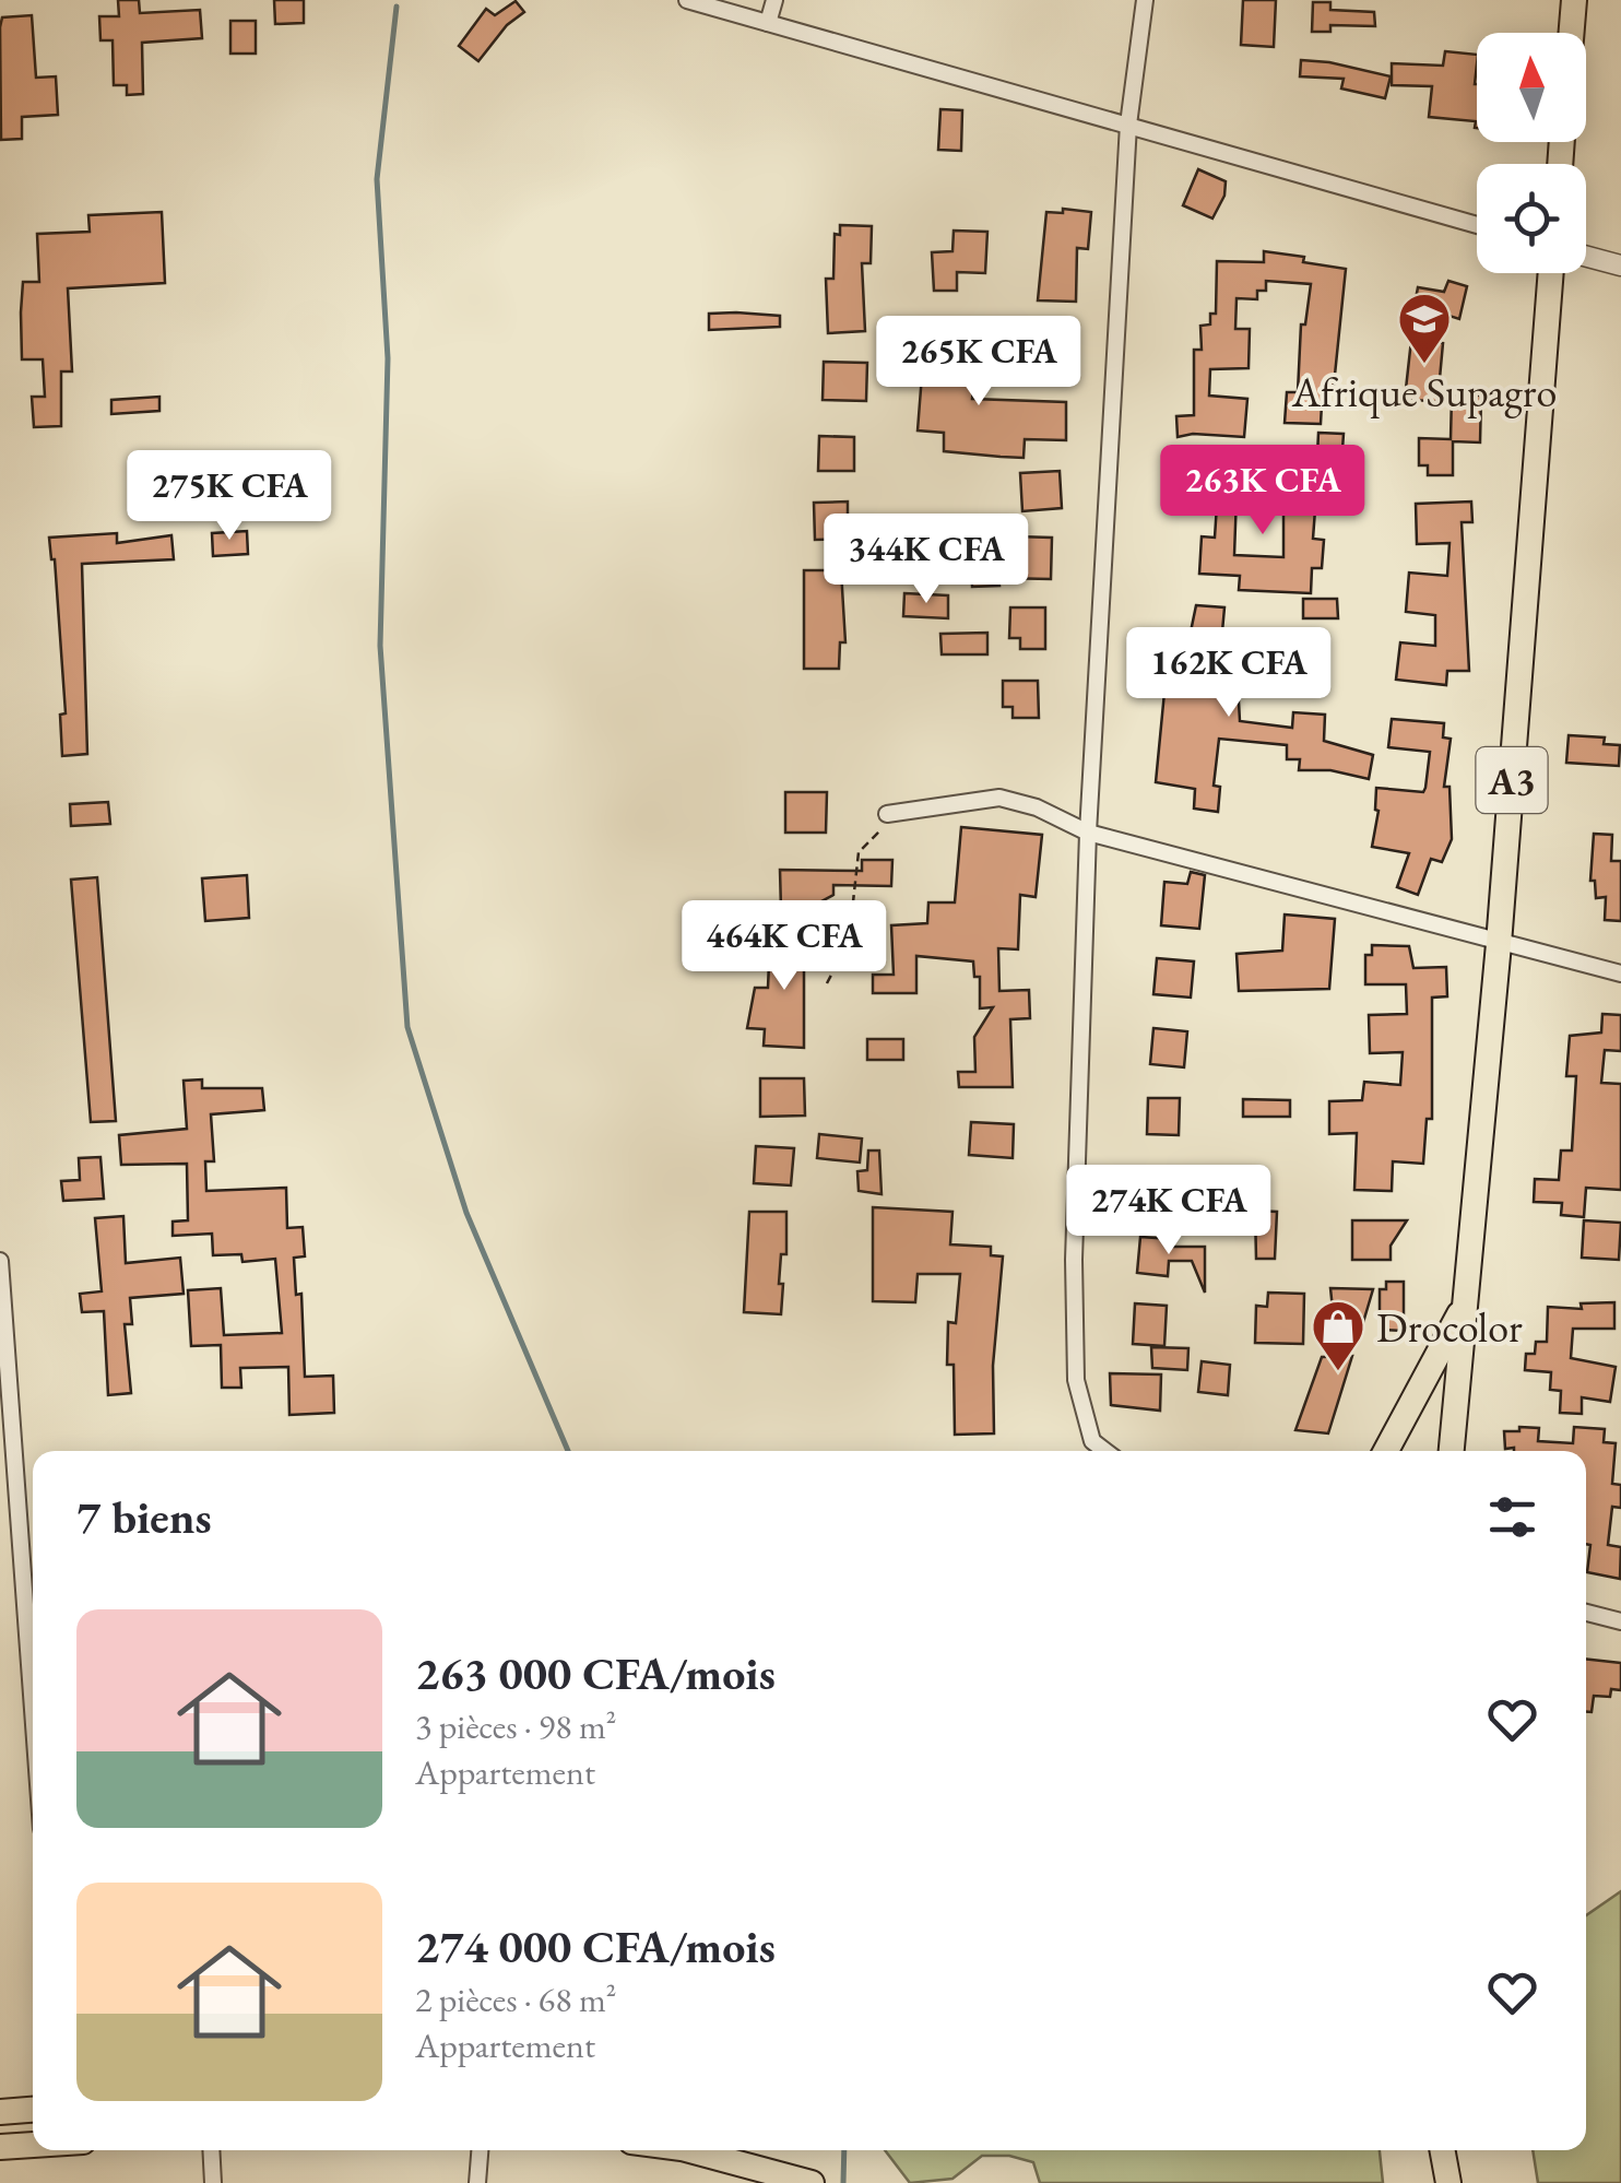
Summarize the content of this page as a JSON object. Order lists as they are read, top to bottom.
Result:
{
  "streets": {
    "highway": ["A3"]
  },
  "places": {
    "school or university": ["Afrique Supagro"],
    "shop": ["Drocolor"]
  },
  "north": "top",
  "page": {
    "price": [
      "265K CFA",
      "263K CFA",
      "275K CFA",
      "344K CFA",
      "162K CFA",
      "464K CFA",
      "274K CFA"
    ],
    "heading": "7 biens",
    "list": [
      {
        "name": "263 000 CFA/mois",
        "note": "3 pièces · 98 m² · Appartement"
      },
      {
        "name": "274 000 CFA/mois",
        "note": "2 pièces · 68 m² · Appartement"
      }
    ]
  }
}
